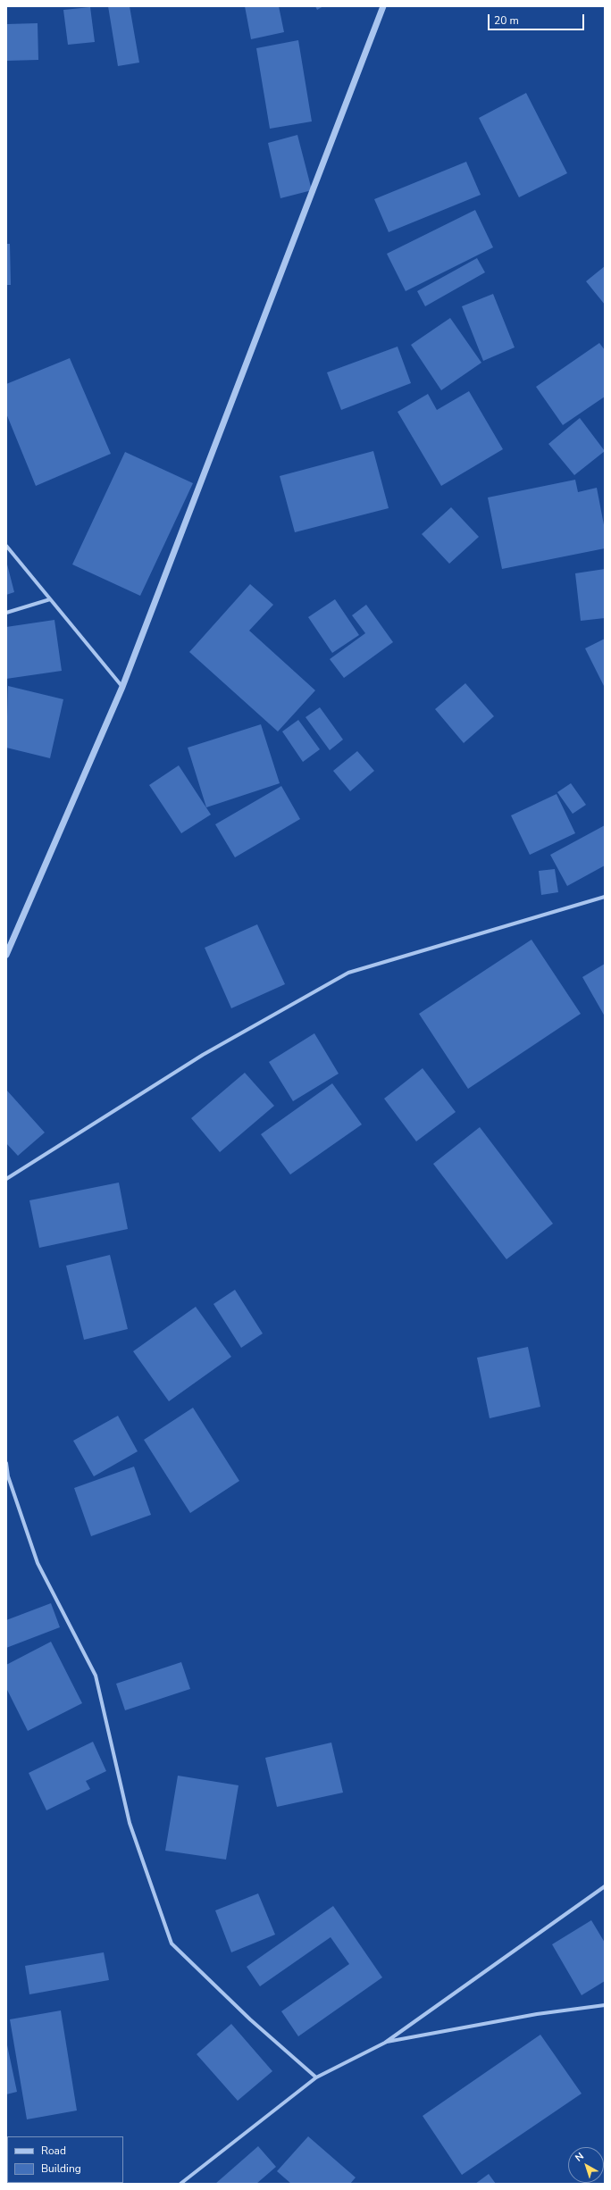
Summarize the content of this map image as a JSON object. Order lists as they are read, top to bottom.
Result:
{
  "legend": ["Road", "Building"],
  "scale_bar": "20 m",
  "north": "top left"
}
